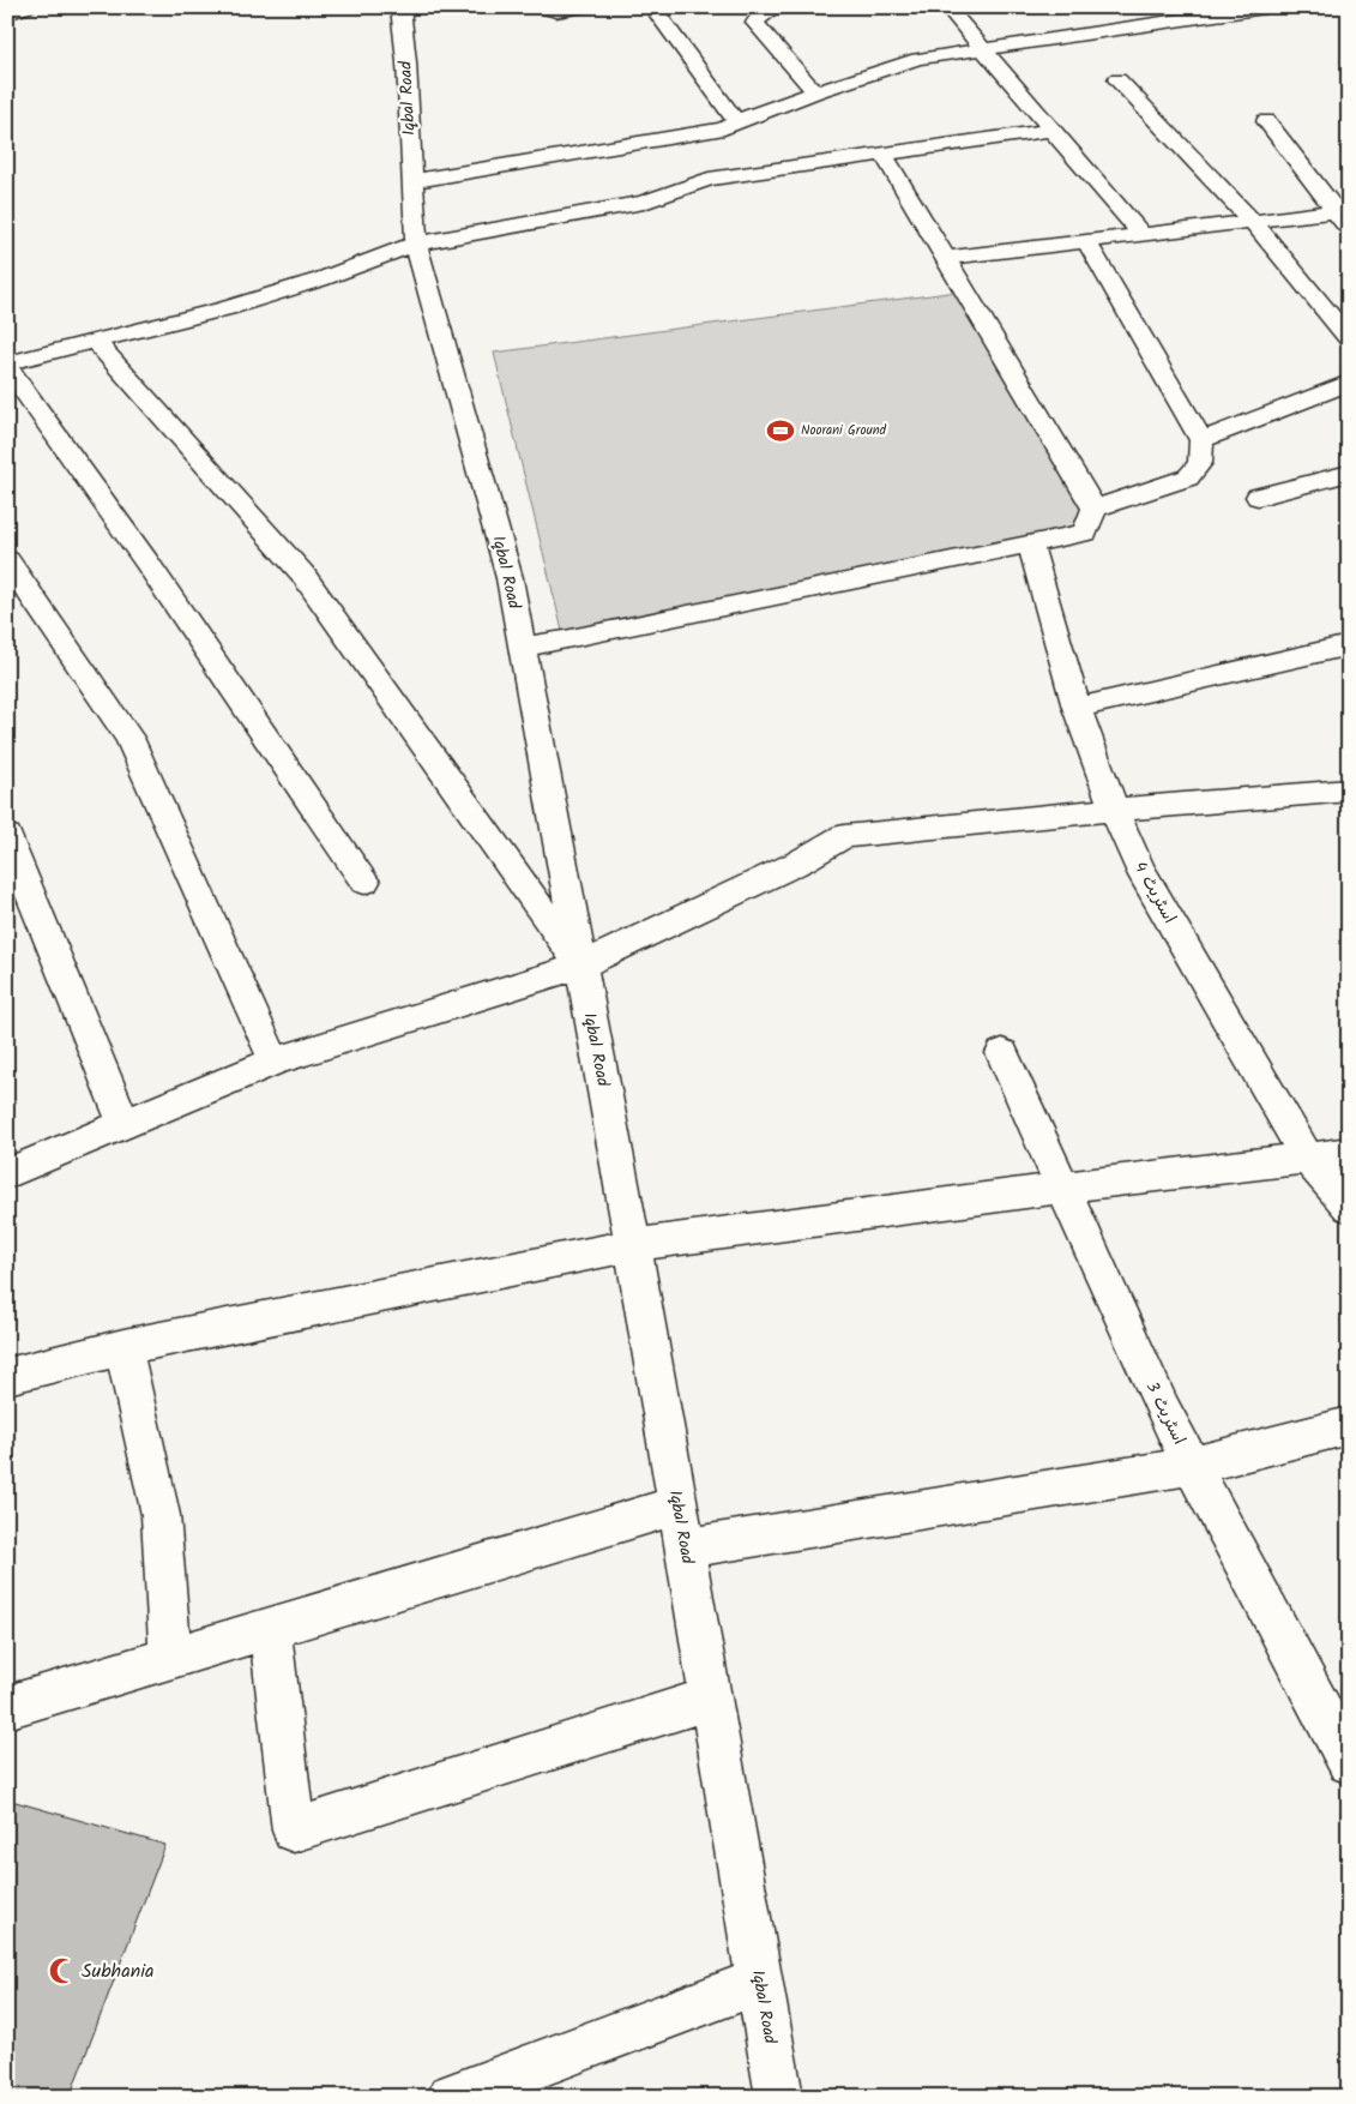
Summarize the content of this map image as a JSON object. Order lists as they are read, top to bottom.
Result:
{
  "streets": {
    "street": ["Iqbal Road", "اسٹریٹ 4", "اسٹریٹ 3"]
  },
  "places": {
    "sports": ["Noorani Ground"],
    "mosque": ["Subhania"]
  }
}
